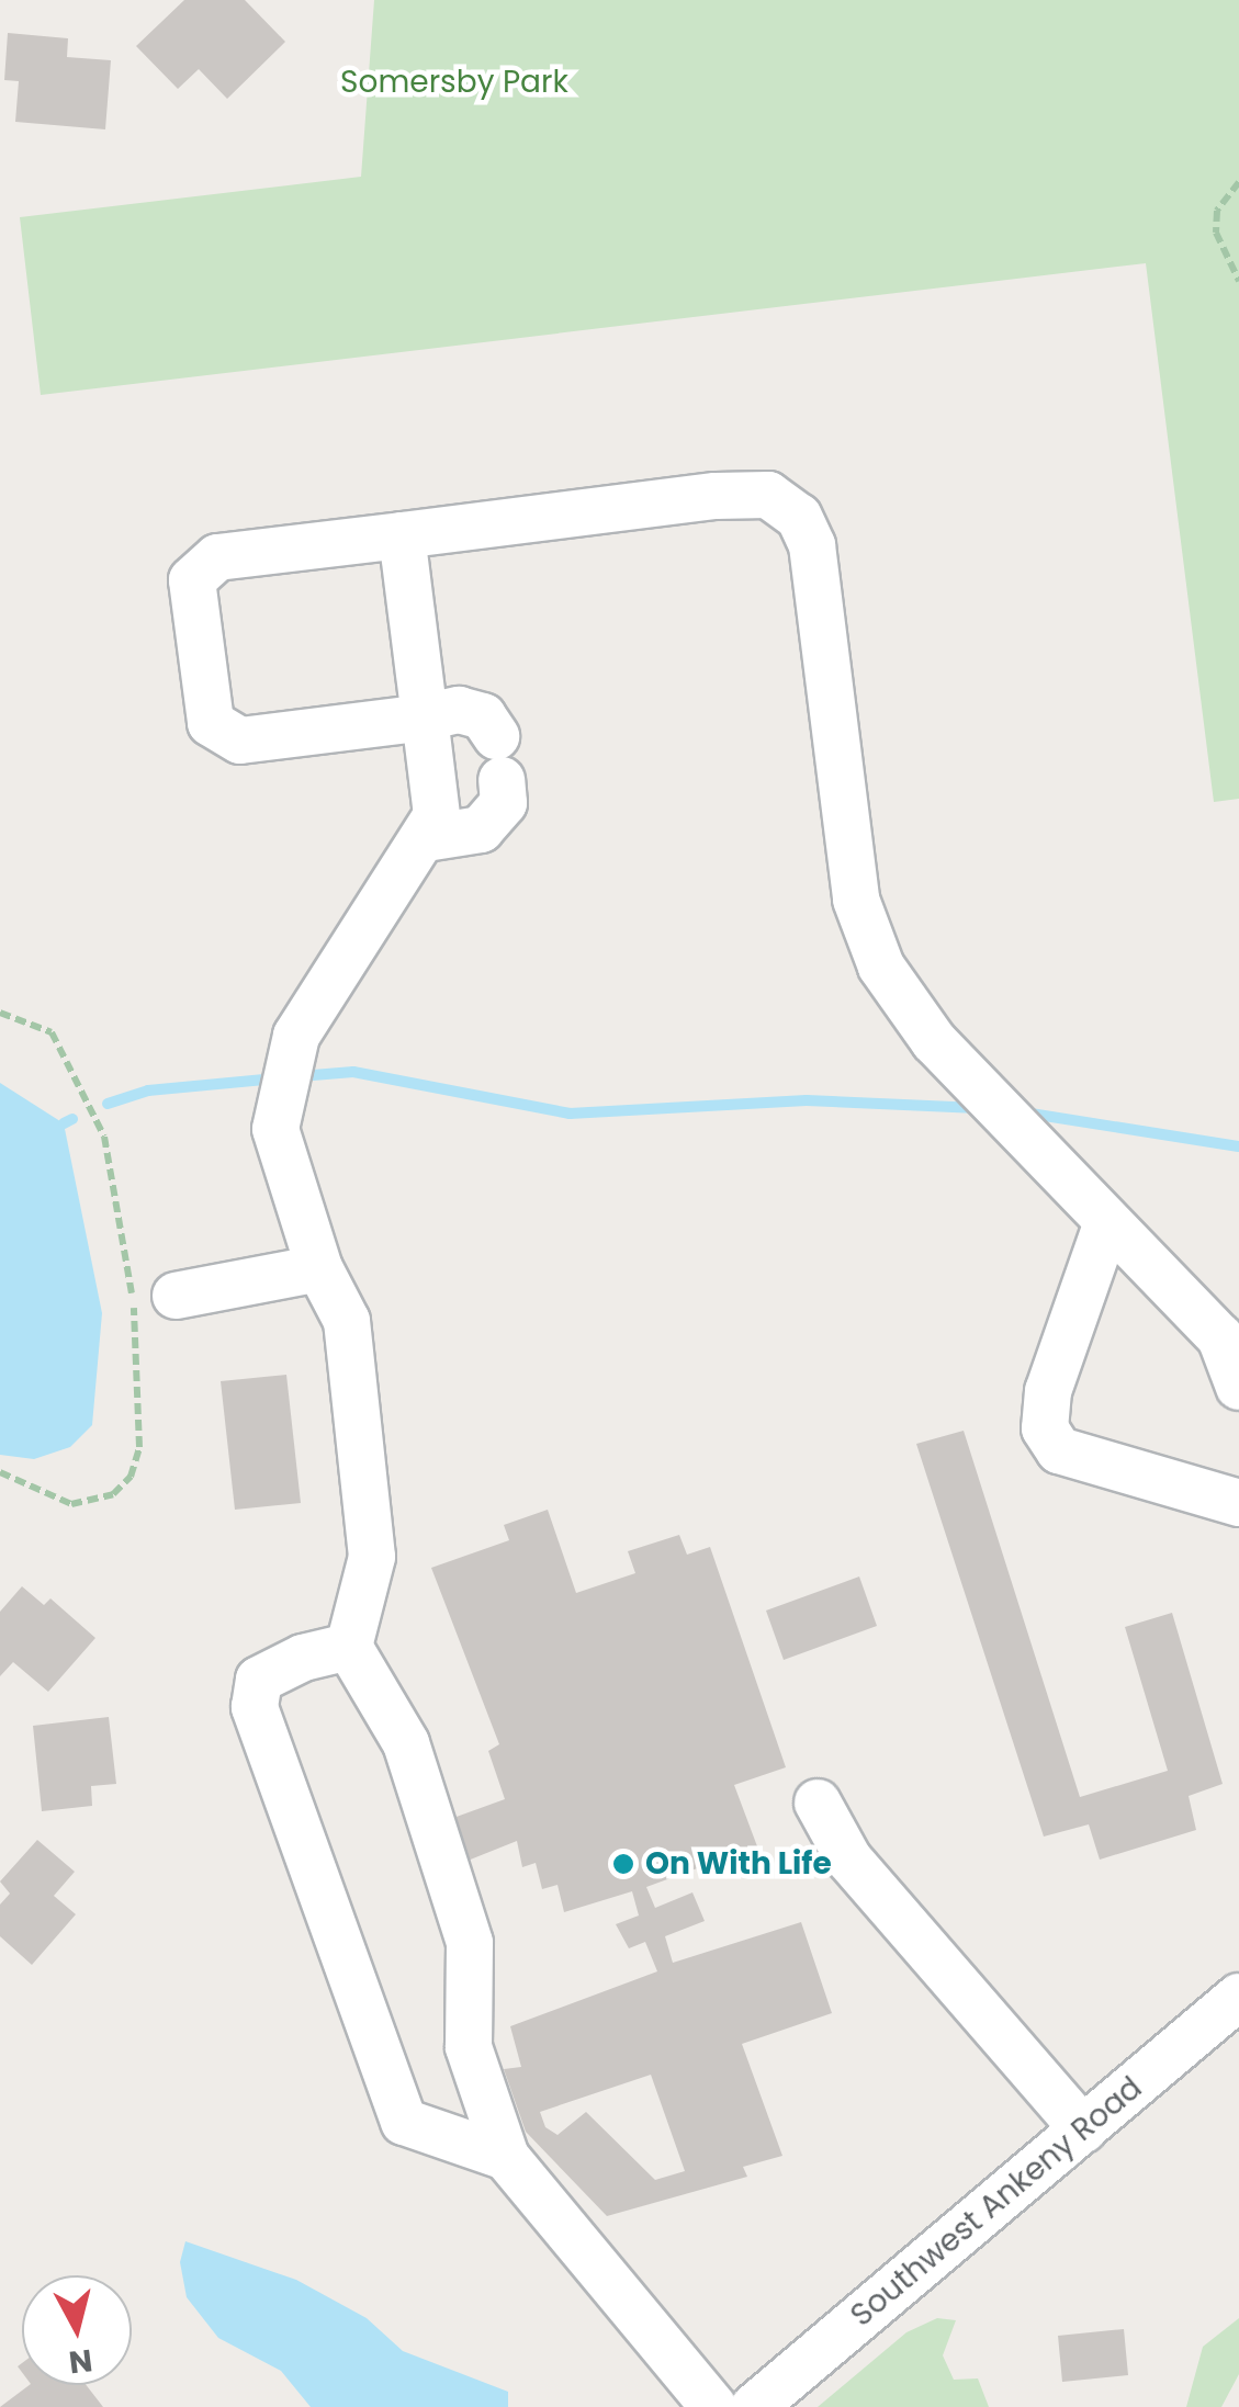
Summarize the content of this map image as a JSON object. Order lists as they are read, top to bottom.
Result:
{
  "streets": {
    "street": ["Southwest Ankeny Road"]
  },
  "parks": ["Somersby Park"],
  "places": ["On With Life"],
  "north": "bottom"
}
